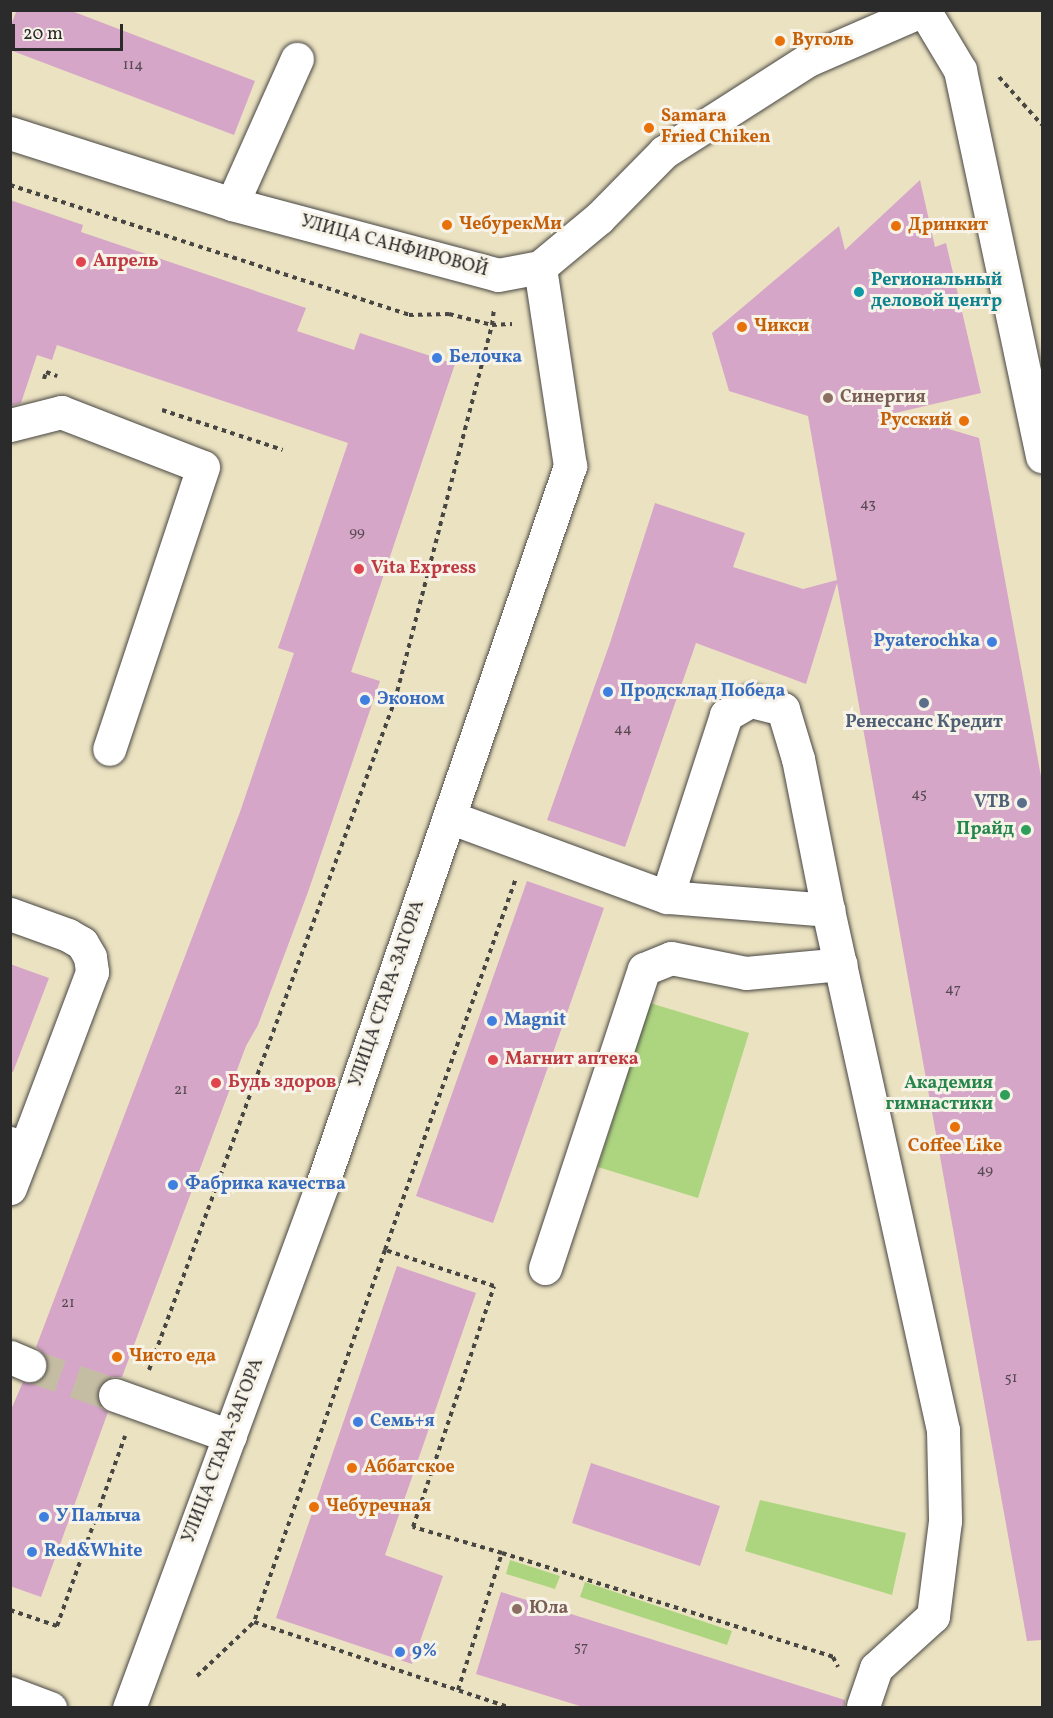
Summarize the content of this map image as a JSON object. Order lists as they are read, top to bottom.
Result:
{
  "streets": {
    "street": ["УЛИЦА САНФИРОВОЙ", "УЛИЦА СТАРА-ЗАГОРА"]
  },
  "crossings": [
    ["УЛИЦА САНФИРОВОЙ", "УЛИЦА СТАРА-ЗАГОРА"]
  ],
  "places": [
    "Вуголь",
    "Samara Fried Chiken",
    "ЧебурекМи",
    "Дринкит",
    "Апрель",
    "Региональный деловой центр",
    "Чикси",
    "Белочка",
    "Синергия",
    "Русский",
    "Vita Express",
    "Pyaterochka",
    "Продсклад Победа",
    "Эконом",
    "Ренессанс Кредит",
    "VTB",
    "Прайд",
    "Magnit",
    "Магнит аптека",
    "Будь здоров",
    "Академия гимнастики",
    "Coffee Like",
    "Фабрика качества",
    "Чисто еда",
    "Семь+я",
    "Аббатское",
    "Чебуречная",
    "У Палыча",
    "Red&White",
    "Юла",
    "9%"
  ],
  "house_numbers": [
    "114",
    "43",
    "99",
    "44",
    "45",
    "47",
    "21",
    "49",
    "21",
    "51",
    "57"
  ],
  "scale_bar": "20 m"
}
